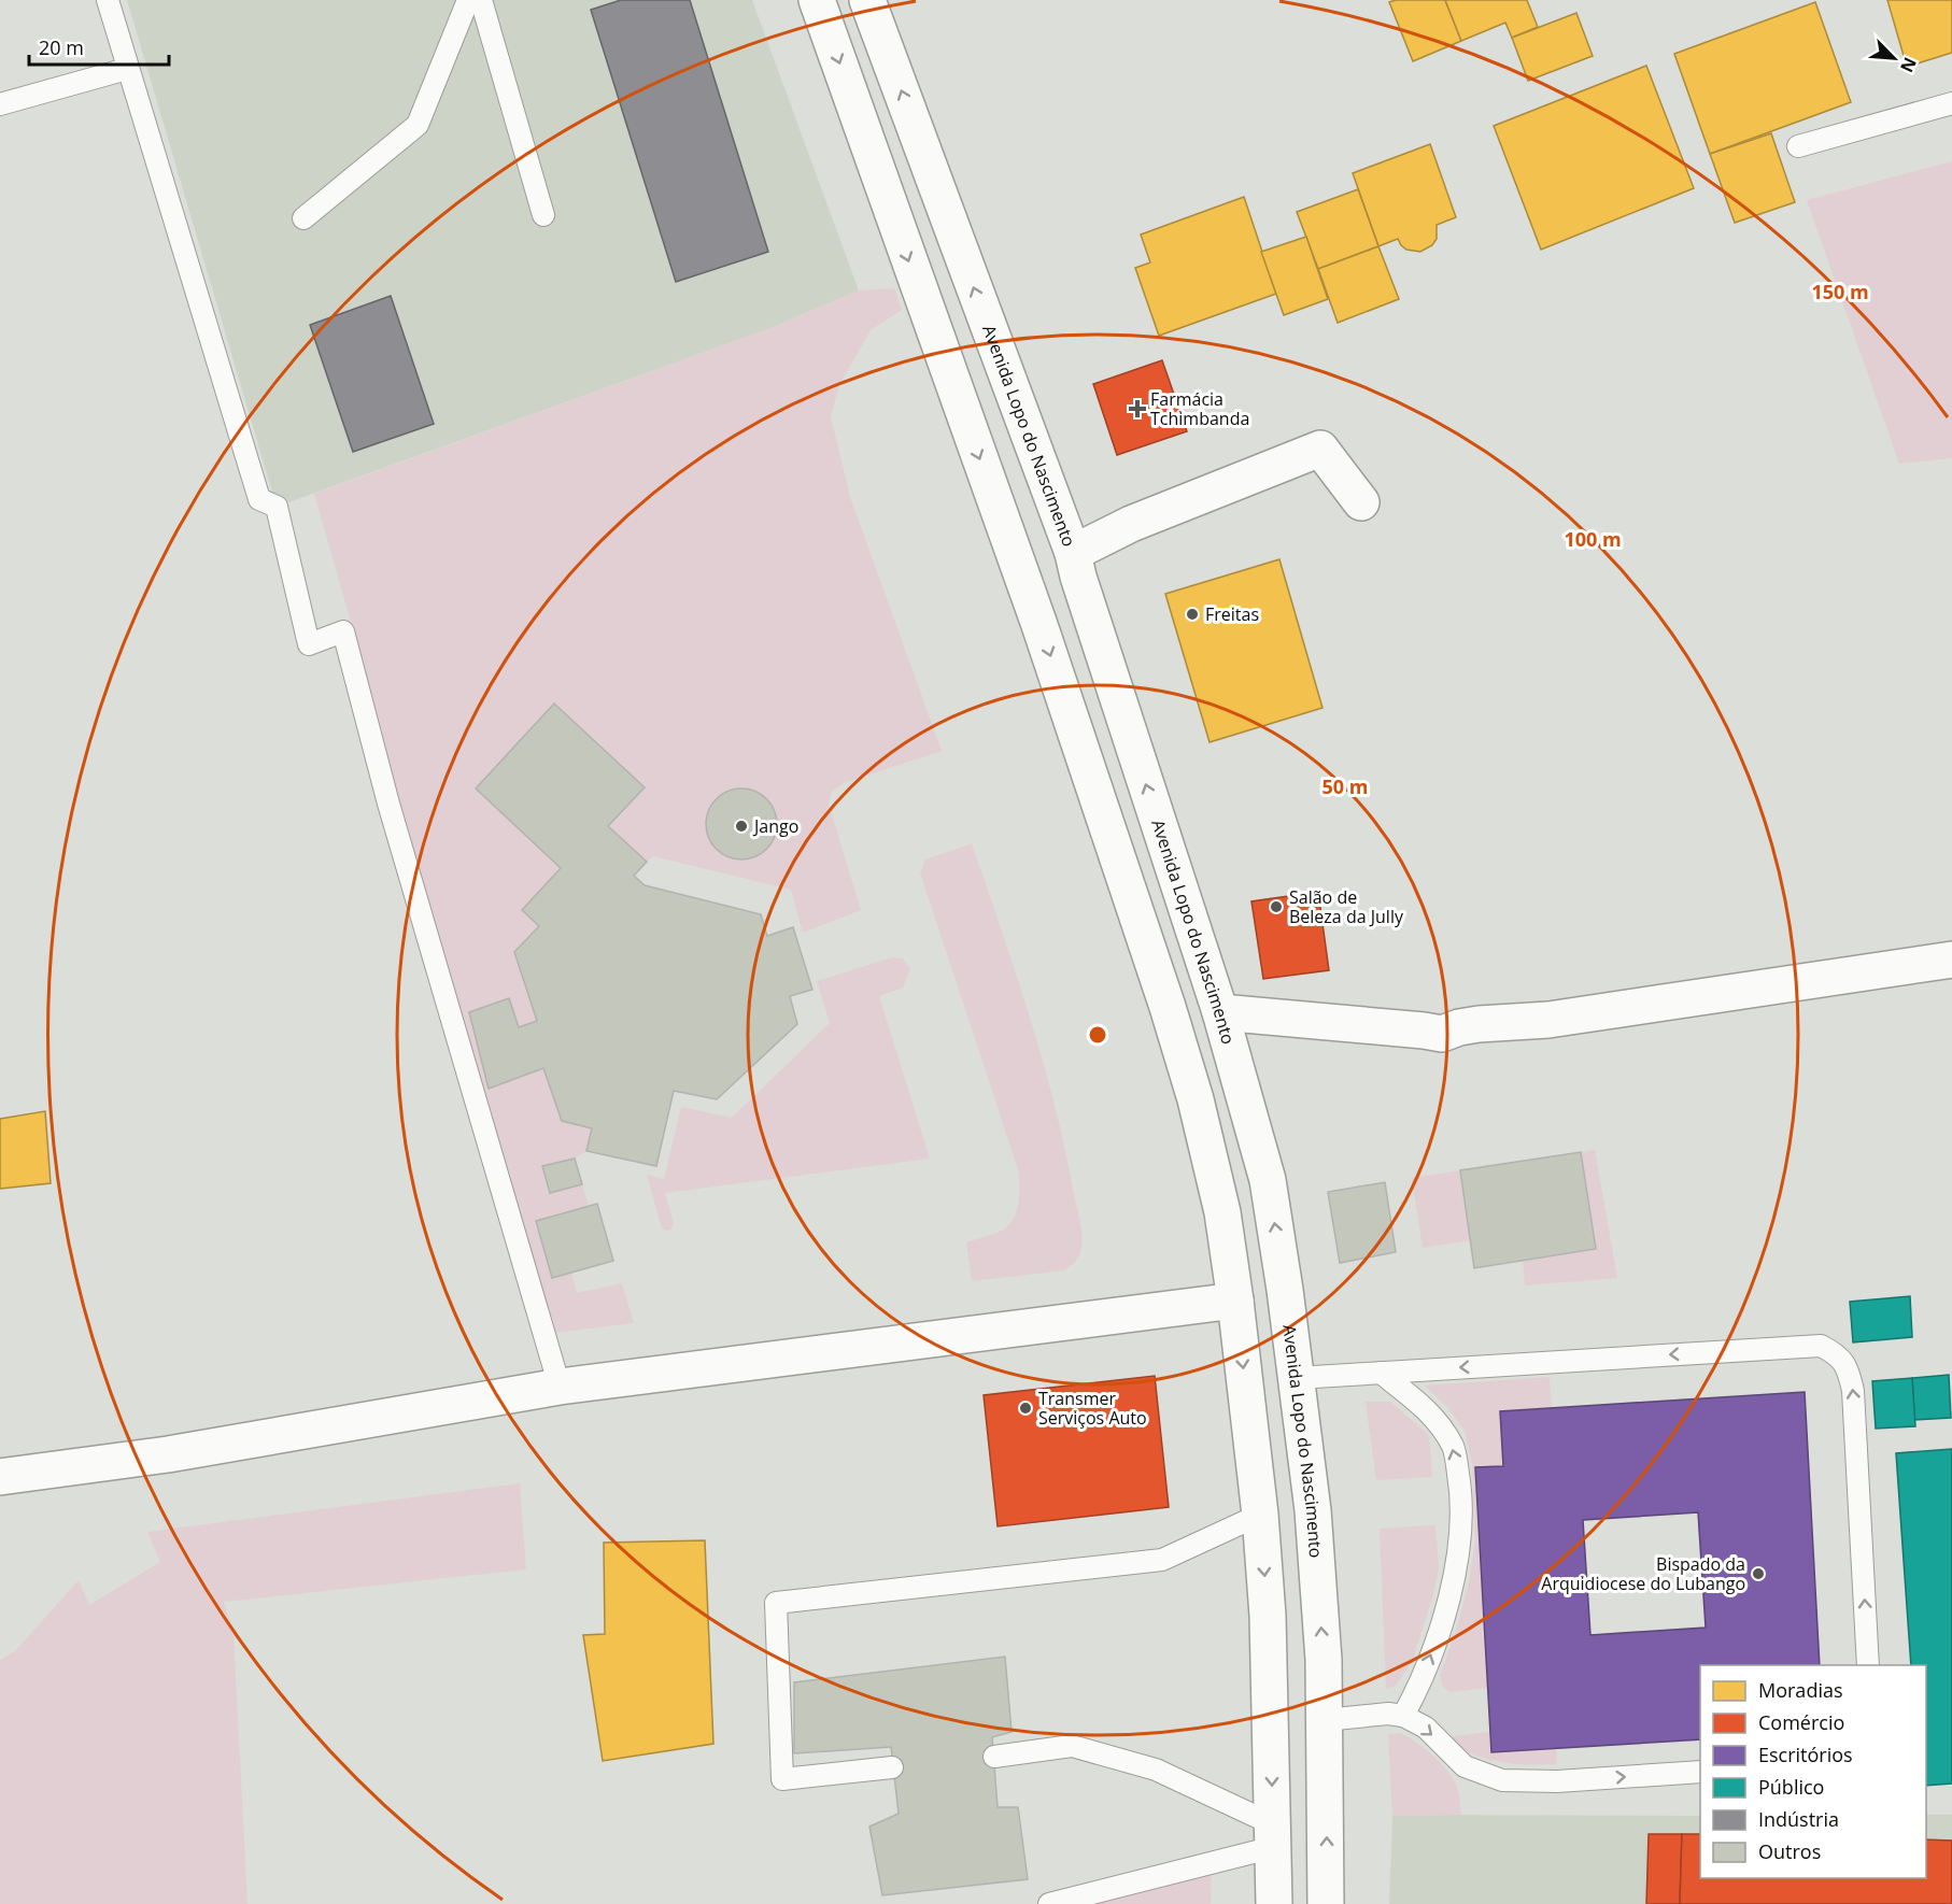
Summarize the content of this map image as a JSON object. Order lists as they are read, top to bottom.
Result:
{
  "streets": {
    "main road": ["Avenida Lopo do Nascimento"]
  },
  "places": {
    "health": ["Farmácia Tchimbanda"],
    "other": [
      "Freitas",
      "Jango",
      "Salão de Beleza da Jully",
      "Transmer Serviços Auto",
      "Bispado da Arquidiocese do Lubango"
    ]
  },
  "legend": [
    "Moradias",
    "Comércio",
    "Escritórios",
    "Público",
    "Indústria",
    "Outros"
  ],
  "scale_bar": "20 m",
  "north": "bottom right",
  "rings": ["150 m", "100 m", "50 m"]
}
